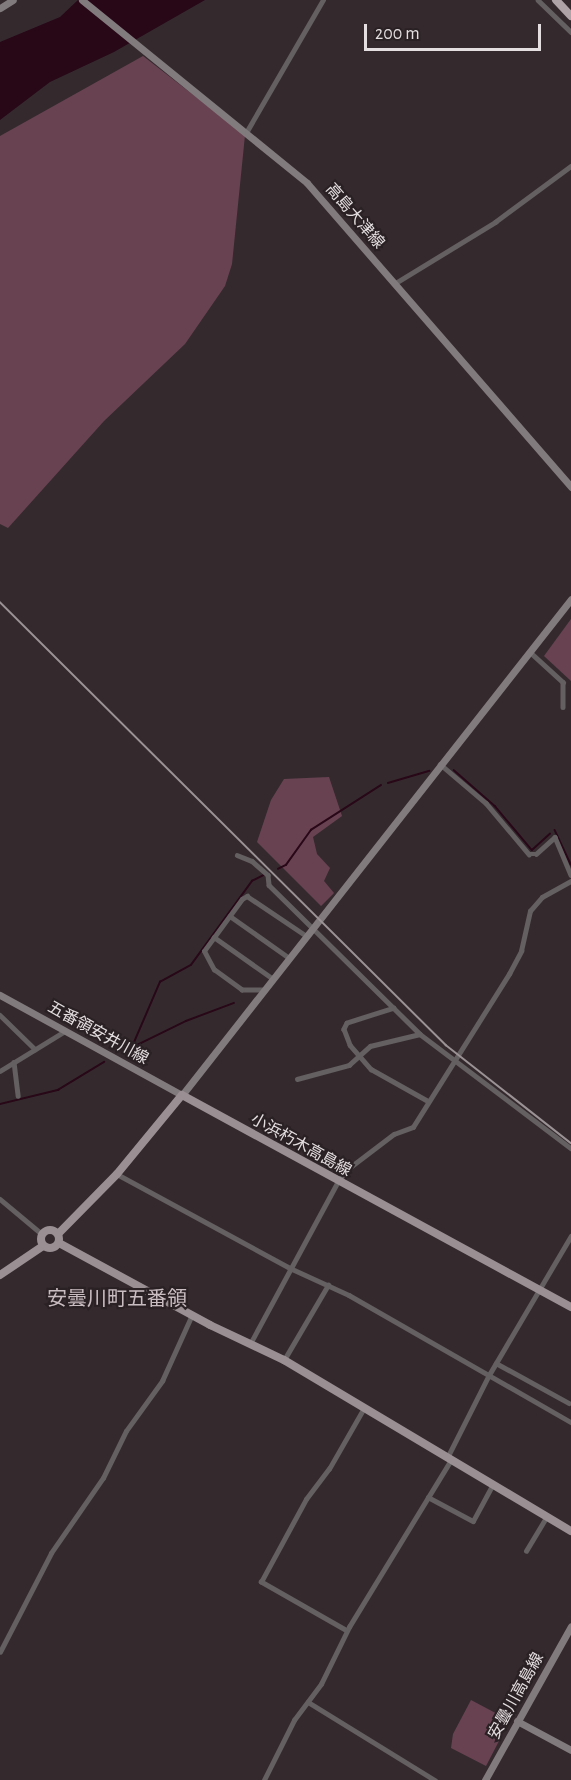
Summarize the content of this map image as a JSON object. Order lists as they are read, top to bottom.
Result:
{
  "streets": {
    "main road": [
      "高島大津線",
      "五番領安井川線",
      "小浜朽木高島線",
      "安曇川高島線"
    ]
  },
  "crossings": [
    ["五番領安井川線", "小浜朽木高島線"]
  ],
  "districts": ["安曇川町五番領"],
  "scale_bar": "200 m"
}
